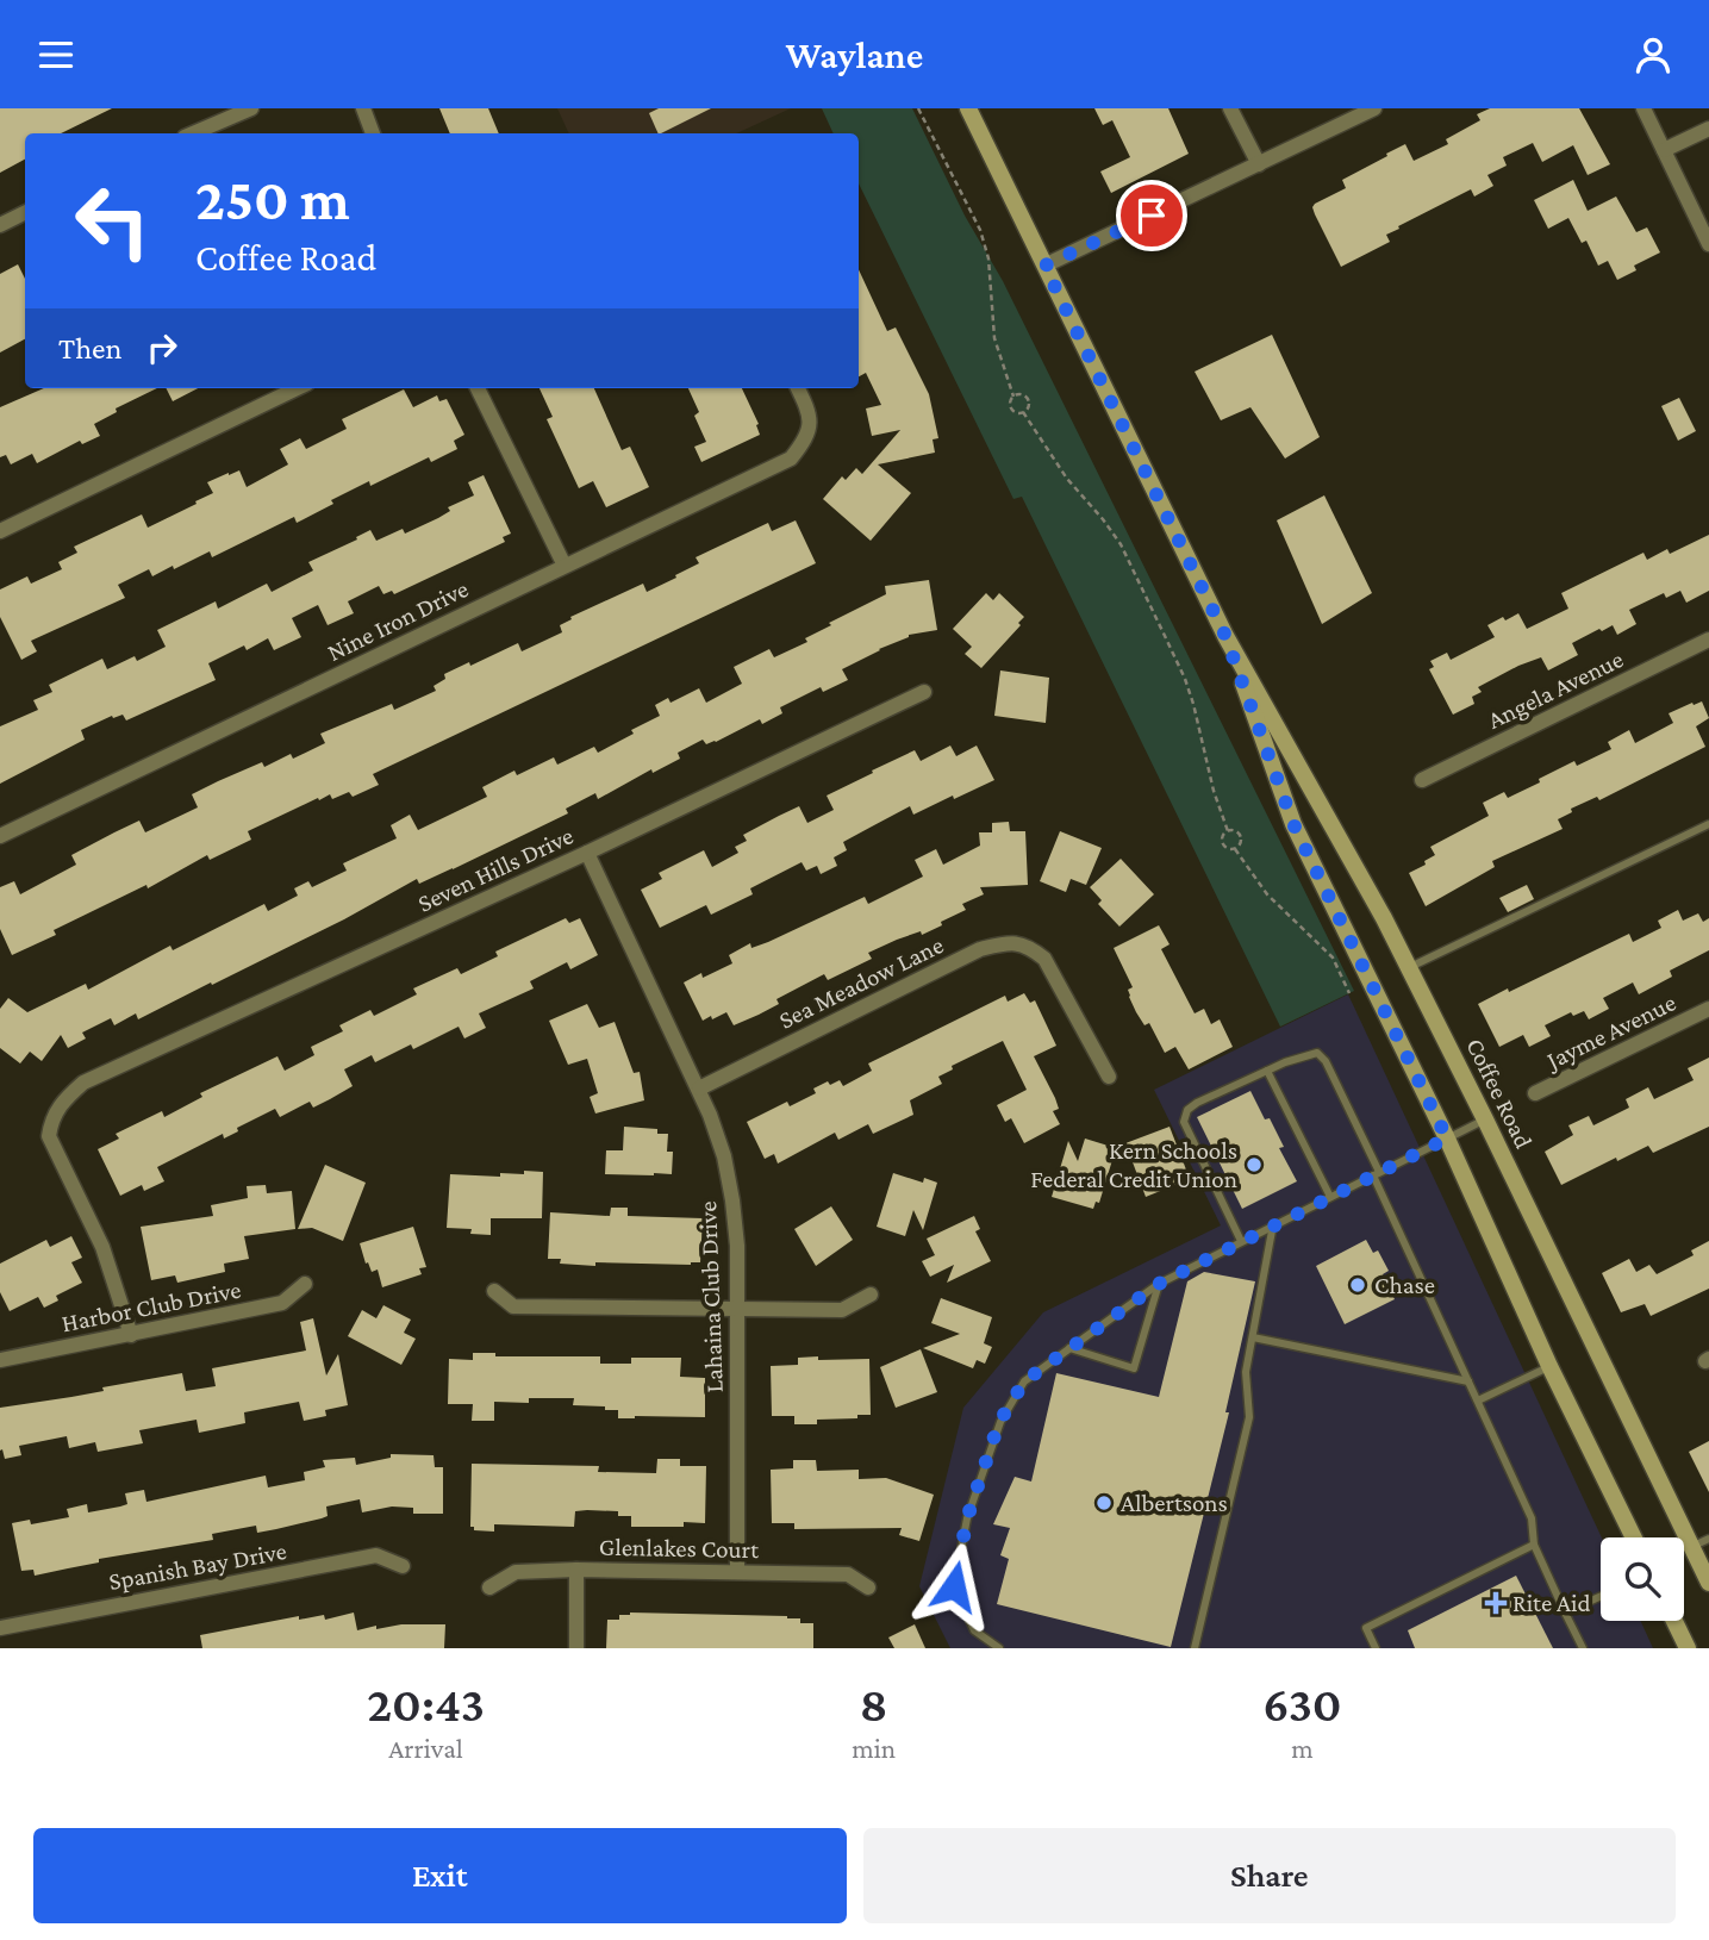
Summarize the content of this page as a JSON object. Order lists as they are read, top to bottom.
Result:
{
  "streets": {
    "main road": ["Coffee Road"],
    "street": [
      "Nine Iron Drive",
      "Angela Avenue",
      "Seven Hills Drive",
      "Sea Meadow Lane",
      "Jayme Avenue",
      "Lahaina Club Drive",
      "Harbor Club Drive",
      "Glenlakes Court",
      "Spanish Bay Drive"
    ]
  },
  "crossings": [
    ["Seven Hills Drive", "Lahaina Club Drive"],
    ["Seven Hills Drive", "Harbor Club Drive"],
    ["Sea Meadow Lane", "Lahaina Club Drive"],
    ["Lahaina Club Drive", "Glenlakes Court"]
  ],
  "places": {
    "other": ["Kern Schools Federal Credit Union", "Chase", "Albertsons"],
    "health": ["Rite Aid"]
  },
  "page": {
    "header": "Waylane",
    "turn": ["250 m", "Coffee Road"],
    "then": "Then",
    "eta": [
      "20:43",
      "Arrival",
      "8",
      "min",
      "630",
      "m"
    ],
    "buttons": ["Exit", "Share"]
  }
}
